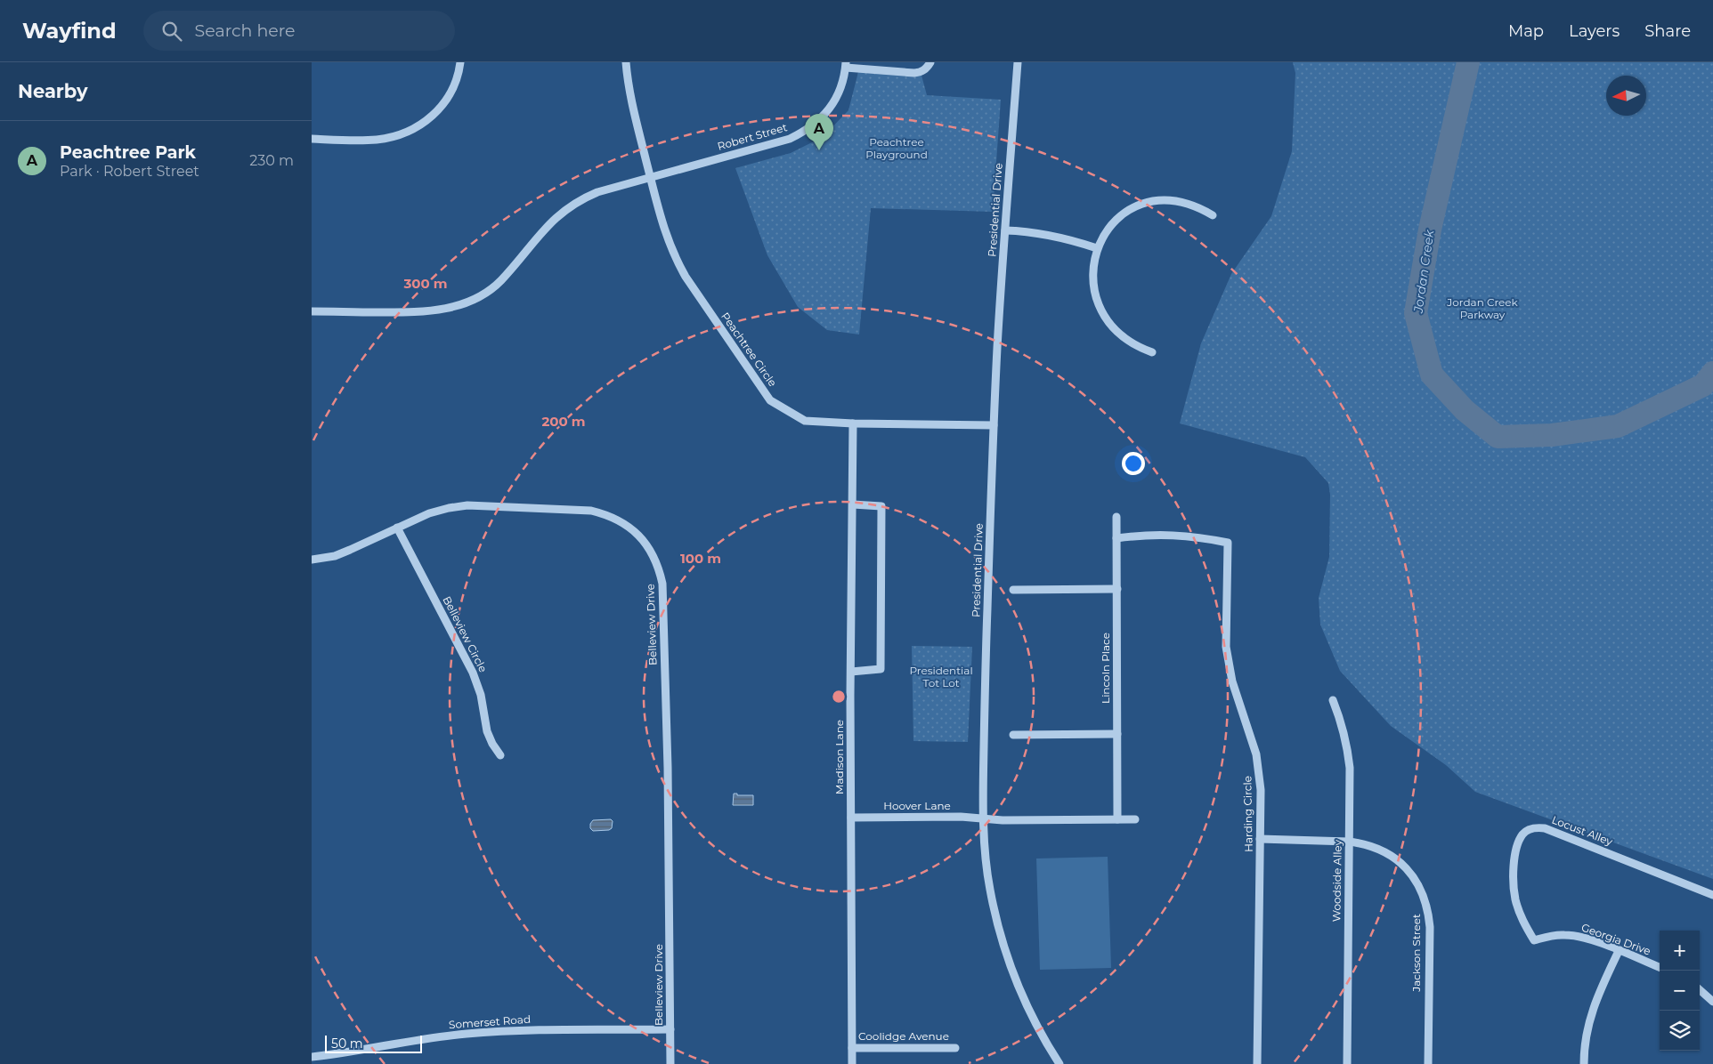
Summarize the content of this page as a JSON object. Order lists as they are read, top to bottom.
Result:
{
  "streets": {
    "street": [
      "Robert Street",
      "Presidential Drive",
      "Peachtree Circle",
      "Belleview Drive",
      "Belleview Circle",
      "Lincoln Place",
      "Madison Lane",
      "Hoover Lane",
      "Harding Circle",
      "Locust Alley",
      "Woodside Alley",
      "Georgia Drive",
      "Jackson Street",
      "Somerset Road",
      "Coolidge Avenue"
    ]
  },
  "crossings": [
    ["Robert Street", "Peachtree Circle"],
    ["Presidential Drive", "Peachtree Circle"],
    ["Presidential Drive", "Hoover Lane"],
    ["Peachtree Circle", "Madison Lane"],
    ["Belleview Drive", "Belleview Circle"],
    ["Belleview Drive", "Somerset Road"],
    ["Lincoln Place", "Harding Circle"],
    ["Madison Lane", "Hoover Lane"],
    ["Madison Lane", "Coolidge Avenue"],
    ["Harding Circle", "Jackson Street"],
    ["Locust Alley", "Georgia Drive"],
    ["Woodside Alley", "Jackson Street"]
  ],
  "water": ["Jordan Creek"],
  "parks": ["Peachtree Playground", "Jordan Creek Parkway", "Presidential Tot Lot"],
  "scale_bar": "50 m",
  "north": "left",
  "page": {
    "header": "Wayfind",
    "search": "Search here",
    "nav": ["Map", "Layers", "Share"],
    "heading": "Nearby",
    "pins": "A",
    "list": [
      {
        "mark": "A",
        "name": "Peachtree Park",
        "note": "Park · Robert Street",
        "value": "230 m"
      }
    ],
    "map_buttons": ["+", "−"],
    "scale": "50 m"
  },
  "rings": ["300 m", "200 m", "100 m"]
}
